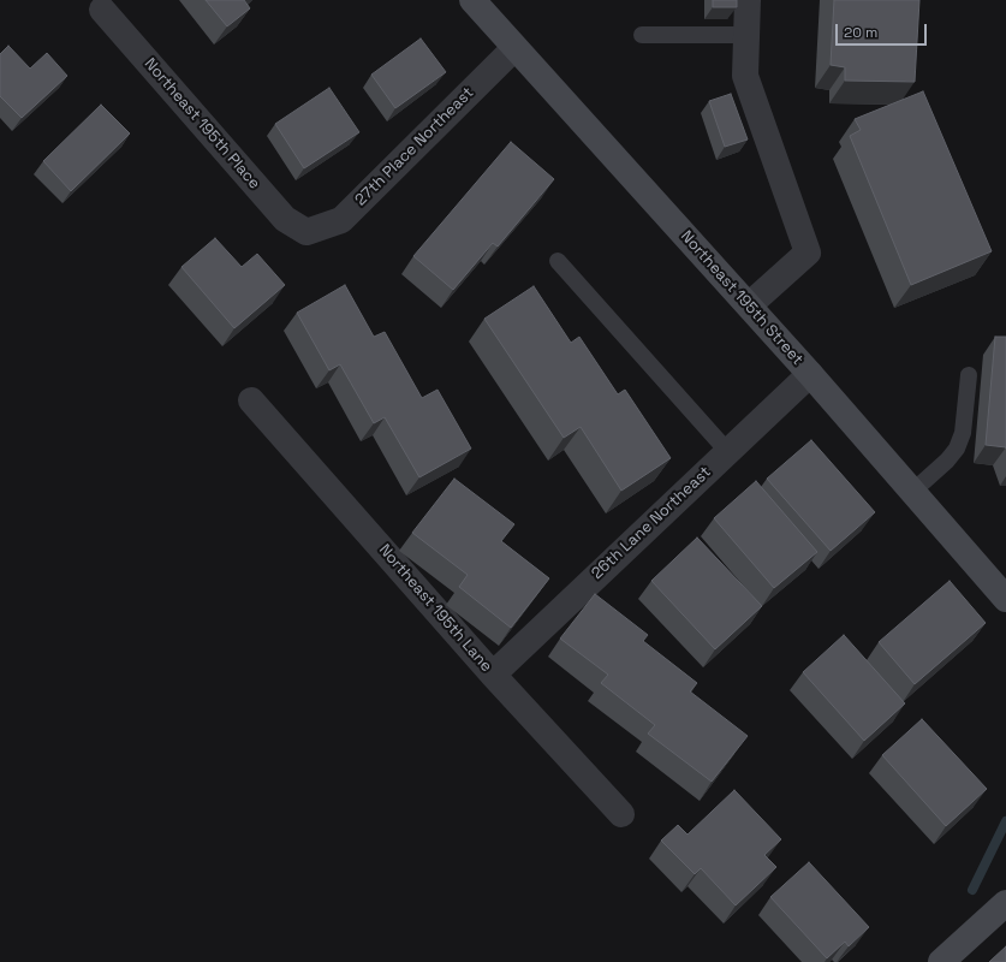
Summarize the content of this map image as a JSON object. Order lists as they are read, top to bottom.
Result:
{
  "streets": {
    "street": [
      "Northeast 195th Place",
      "27th Place Northeast",
      "Northeast 195th Street",
      "26th Lane Northeast",
      "Northeast 195th Lane"
    ]
  },
  "crossings": [
    ["Northeast 195th Place", "27th Place Northeast"],
    ["27th Place Northeast", "Northeast 195th Street"],
    ["Northeast 195th Street", "26th Lane Northeast"],
    ["26th Lane Northeast", "Northeast 195th Lane"]
  ],
  "scale_bar": "20 m"
}
